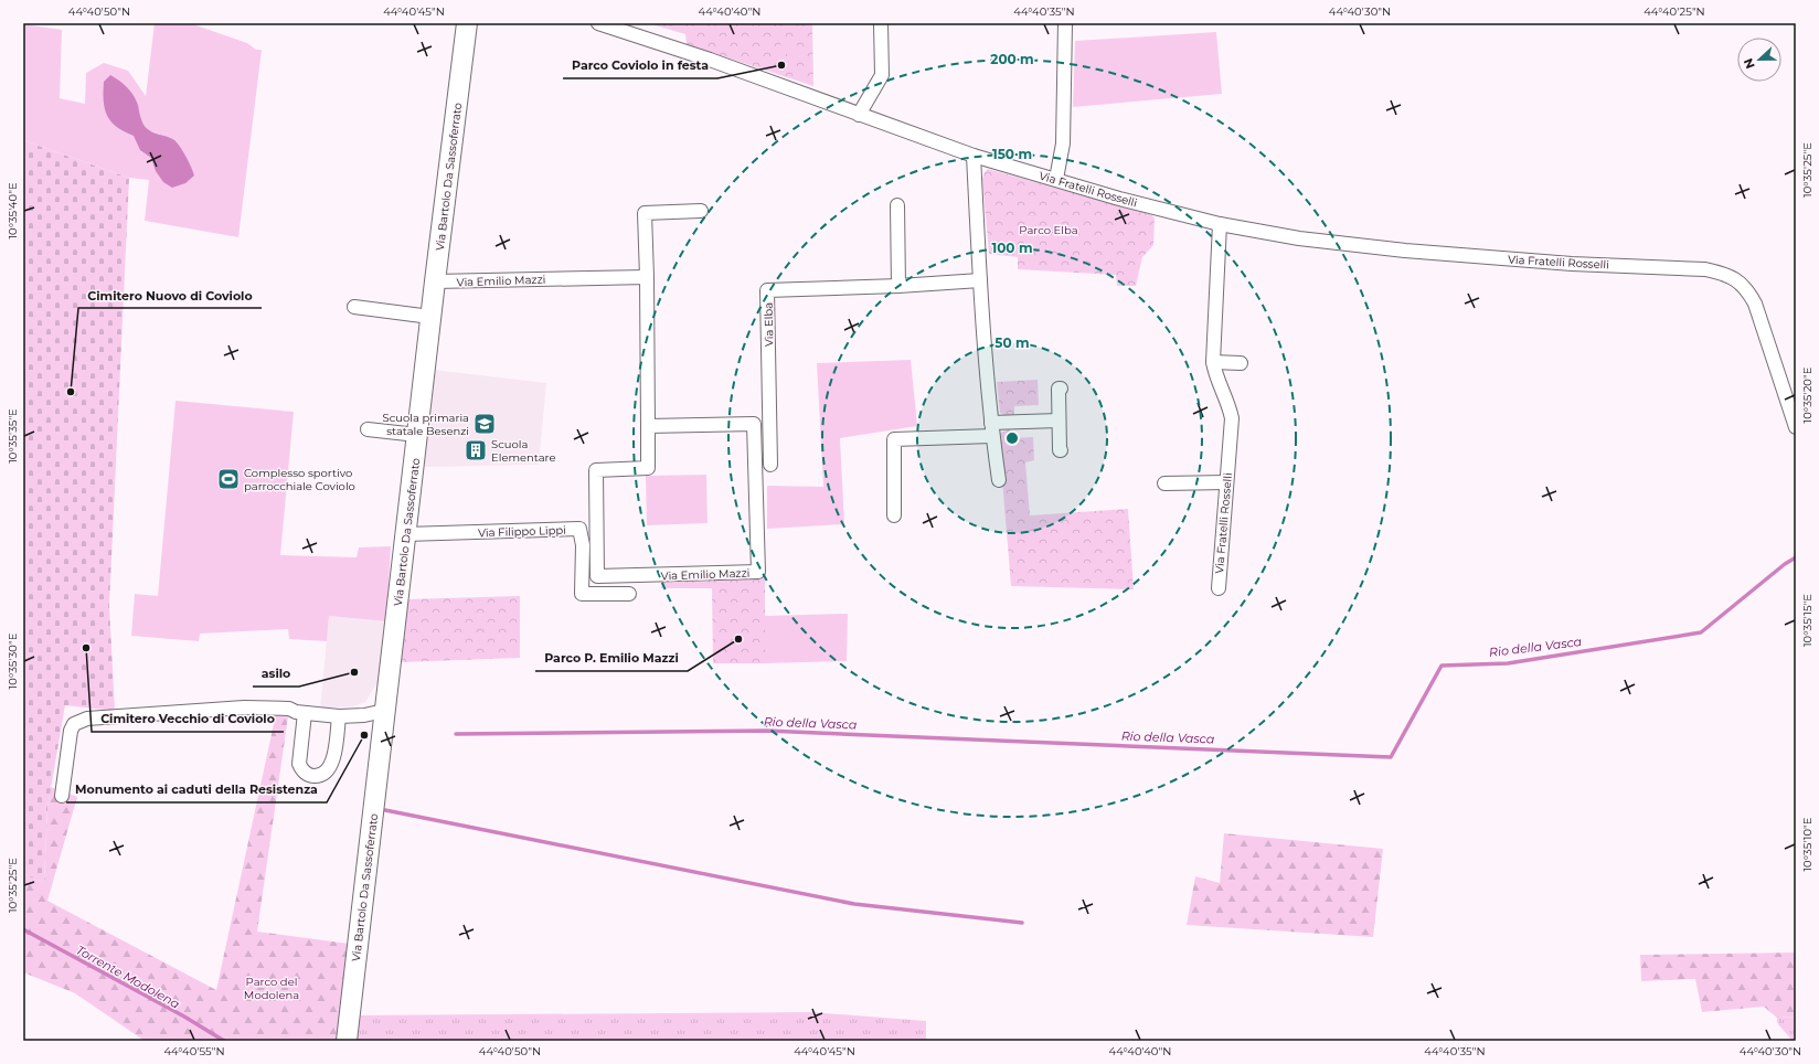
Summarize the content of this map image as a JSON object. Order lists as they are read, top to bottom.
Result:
{
  "streets": {
    "street": [
      "Via Bartolo Da Sassoferrato",
      "Via Fratelli Rosselli",
      "Via Emilio Mazzi",
      "Via Elba",
      "Via Filippo Lippi"
    ]
  },
  "crossings": [
    ["Via Bartolo Da Sassoferrato", "Via Emilio Mazzi"],
    ["Via Bartolo Da Sassoferrato", "Via Filippo Lippi"]
  ],
  "water": ["Rio della Vasca", "Torrente Modolena"],
  "parks": ["Parco Elba", "Parco del Modolena"],
  "places": {
    "other": [
      "Parco Coviolo in festa",
      "Cimitero Nuovo di Coviolo",
      "Parco P. Emilio Mazzi",
      "Cimitero Vecchio di Coviolo",
      "asilo",
      "Monumento ai caduti della Resistenza"
    ],
    "school or university": ["Scuola primaria statale Besenzi"],
    "building": ["Scuola Elementare"],
    "sports": ["Complesso sportivo parrocchiale Coviolo"]
  },
  "north": "left",
  "coordinates": [
    "44°40'50\"N",
    "44°40'45\"N",
    "44°40'40\"N",
    "44°40'35\"N",
    "44°40'30\"N",
    "44°40'25\"N",
    "10°35'25\"E",
    "10°35'40\"E",
    "10°35'20\"E",
    "10°35'35\"E",
    "10°35'15\"E",
    "10°35'30\"E",
    "10°35'10\"E",
    "44°40'55\"N"
  ],
  "rings": [
    "200 m",
    "150 m",
    "100 m",
    "50 m"
  ]
}
